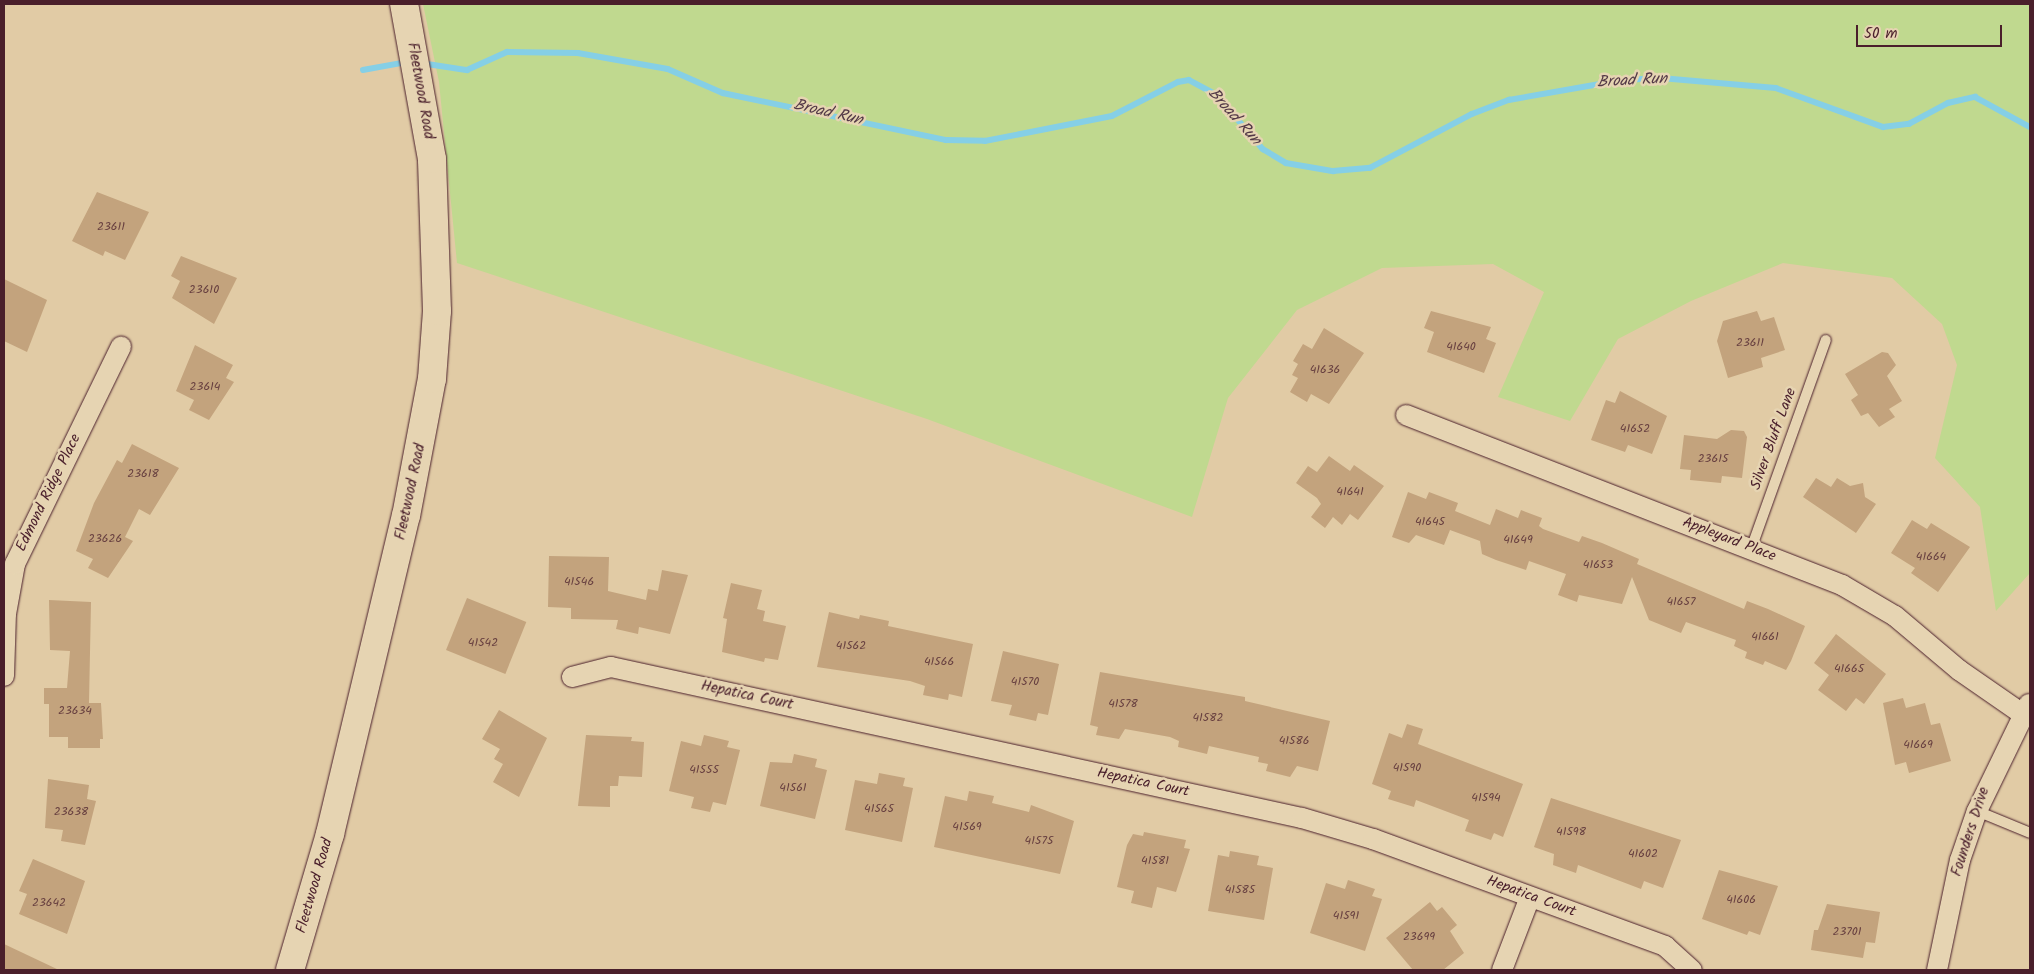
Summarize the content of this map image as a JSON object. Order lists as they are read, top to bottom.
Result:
{
  "streets": {
    "main road": ["Fleetwood Road"],
    "street": [
      "Edmond Ridge Place",
      "Appleyard Place",
      "Hepatica Court",
      "Founders Drive"
    ],
    "lane": ["Silver Bluff Lane"]
  },
  "crossings": [
    ["Silver Bluff Lane", "Appleyard Place"],
    ["Appleyard Place", "Founders Drive"]
  ],
  "water": ["Broad Run"],
  "house_numbers": [
    "23611",
    "23610",
    "23611",
    "41640",
    "41636",
    "23614",
    "41652",
    "23615",
    "23618",
    "41641",
    "41645",
    "23626",
    "41649",
    "41664",
    "41653",
    "41546",
    "41657",
    "41661",
    "41542",
    "41562",
    "41566",
    "41665",
    "41570",
    "41578",
    "23634",
    "41582",
    "41586",
    "41669",
    "41590",
    "41555",
    "41561",
    "41594",
    "41565",
    "23638",
    "41569",
    "41598",
    "41575",
    "41602",
    "41581",
    "41585",
    "41606",
    "23642",
    "41591",
    "23701",
    "23699"
  ],
  "scale_bar": "50 m"
}
